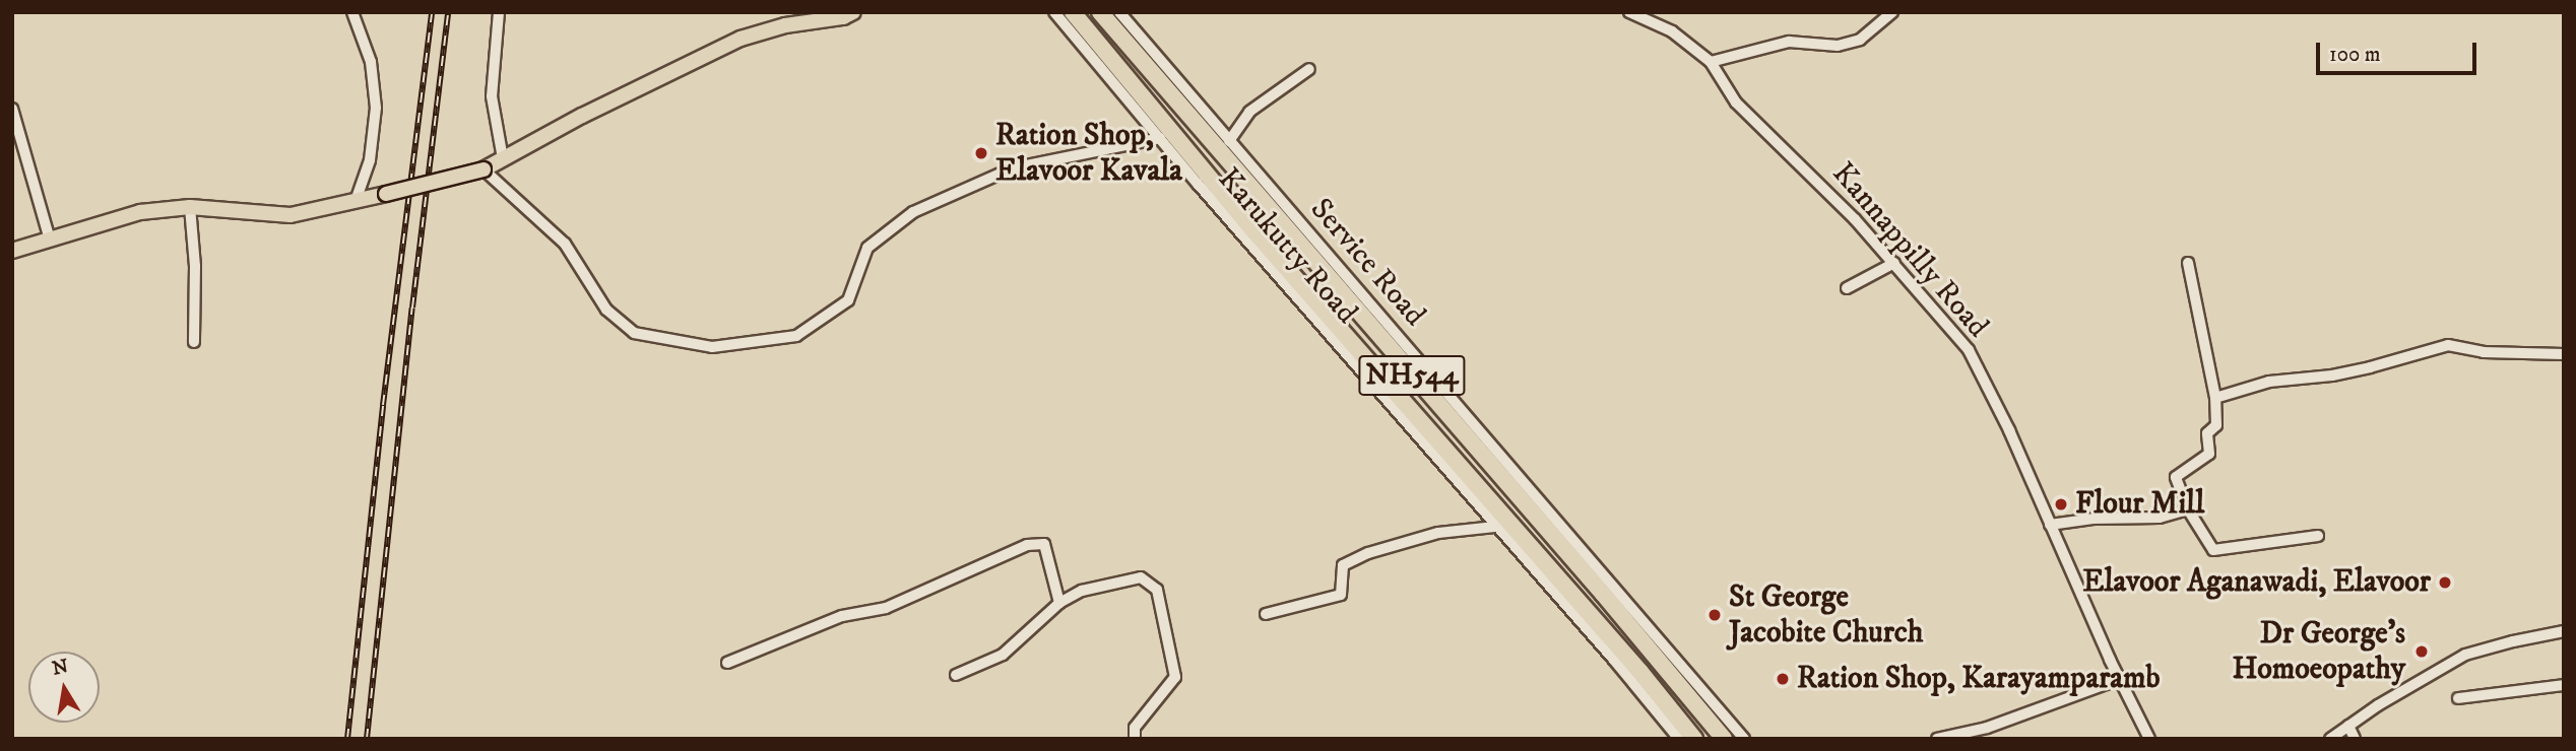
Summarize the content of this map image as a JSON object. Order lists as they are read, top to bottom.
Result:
{
  "streets": {
    "highway": ["NH544"],
    "street": ["Karukutty Road", "Kannappilly Road", "Service Road"]
  },
  "places": [
    "Ration Shop, Elavoor Kavala",
    "Flour Mill",
    "Elavoor Aganawadi, Elavoor",
    "St George Jacobite Church",
    "Dr George's Homoeopathy",
    "Ration Shop, Karayamparamb"
  ],
  "scale_bar": "100 m",
  "north": "top"
}
